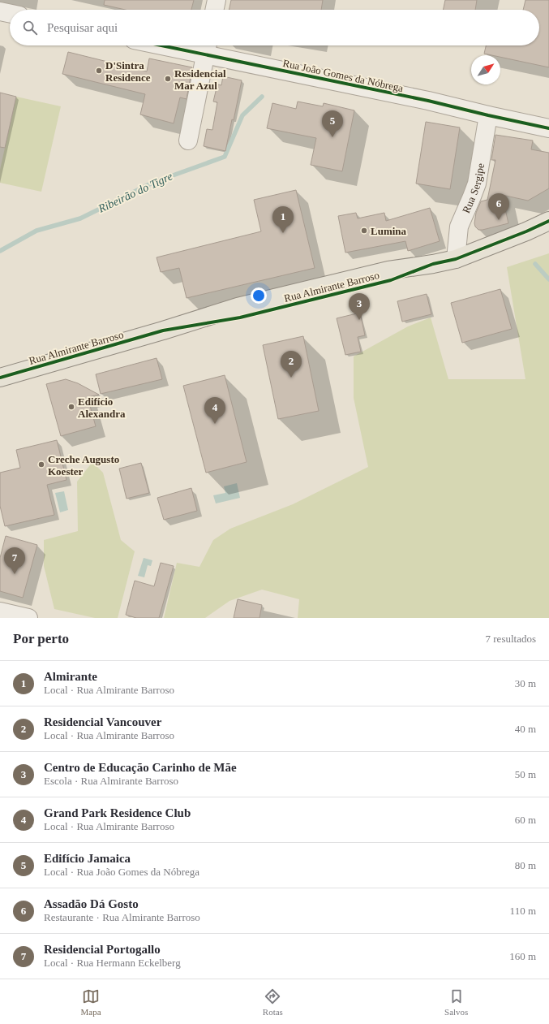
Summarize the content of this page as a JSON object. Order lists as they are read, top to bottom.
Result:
{
  "streets": {
    "main road": ["Rua Almirante Barroso"],
    "street": ["Rua João Gomes da Nóbrega", "Rua Sergipe"]
  },
  "crossings": [
    ["Rua João Gomes da Nóbrega", "Rua Sergipe"],
    ["Rua Sergipe", "Rua Almirante Barroso"]
  ],
  "water": ["Ribeirão do Tigre"],
  "places": [
    "D'Sintra Residence",
    "Residencial Mar Azul",
    "Lumina",
    "Edifício Alexandra",
    "Creche Augusto Koester"
  ],
  "north": "top right",
  "page": {
    "search": "Pesquisar aqui",
    "pins": [
      "5",
      "6",
      "1",
      "3",
      "2",
      "4",
      "7"
    ],
    "heading": ["Por perto", "7 resultados"],
    "list": [
      {
        "mark": "1",
        "name": "Almirante",
        "note": "Local · Rua Almirante Barroso",
        "value": "30 m"
      },
      {
        "mark": "2",
        "name": "Residencial Vancouver",
        "note": "Local · Rua Almirante Barroso",
        "value": "40 m"
      },
      {
        "mark": "3",
        "name": "Centro de Educação Carinho de Mãe",
        "note": "Escola · Rua Almirante Barroso",
        "value": "50 m"
      },
      {
        "mark": "4",
        "name": "Grand Park Residence Club",
        "note": "Local · Rua Almirante Barroso",
        "value": "60 m"
      },
      {
        "mark": "5",
        "name": "Edifício Jamaica",
        "note": "Local · Rua João Gomes da Nóbrega",
        "value": "80 m"
      },
      {
        "mark": "6",
        "name": "Assadão Dá Gosto",
        "note": "Restaurante · Rua Almirante Barroso",
        "value": "110 m"
      },
      {
        "mark": "7",
        "name": "Residencial Portogallo",
        "note": "Local · Rua Hermann Eckelberg",
        "value": "160 m"
      }
    ],
    "nav": ["Mapa", "Rotas", "Salvos"]
  }
}
